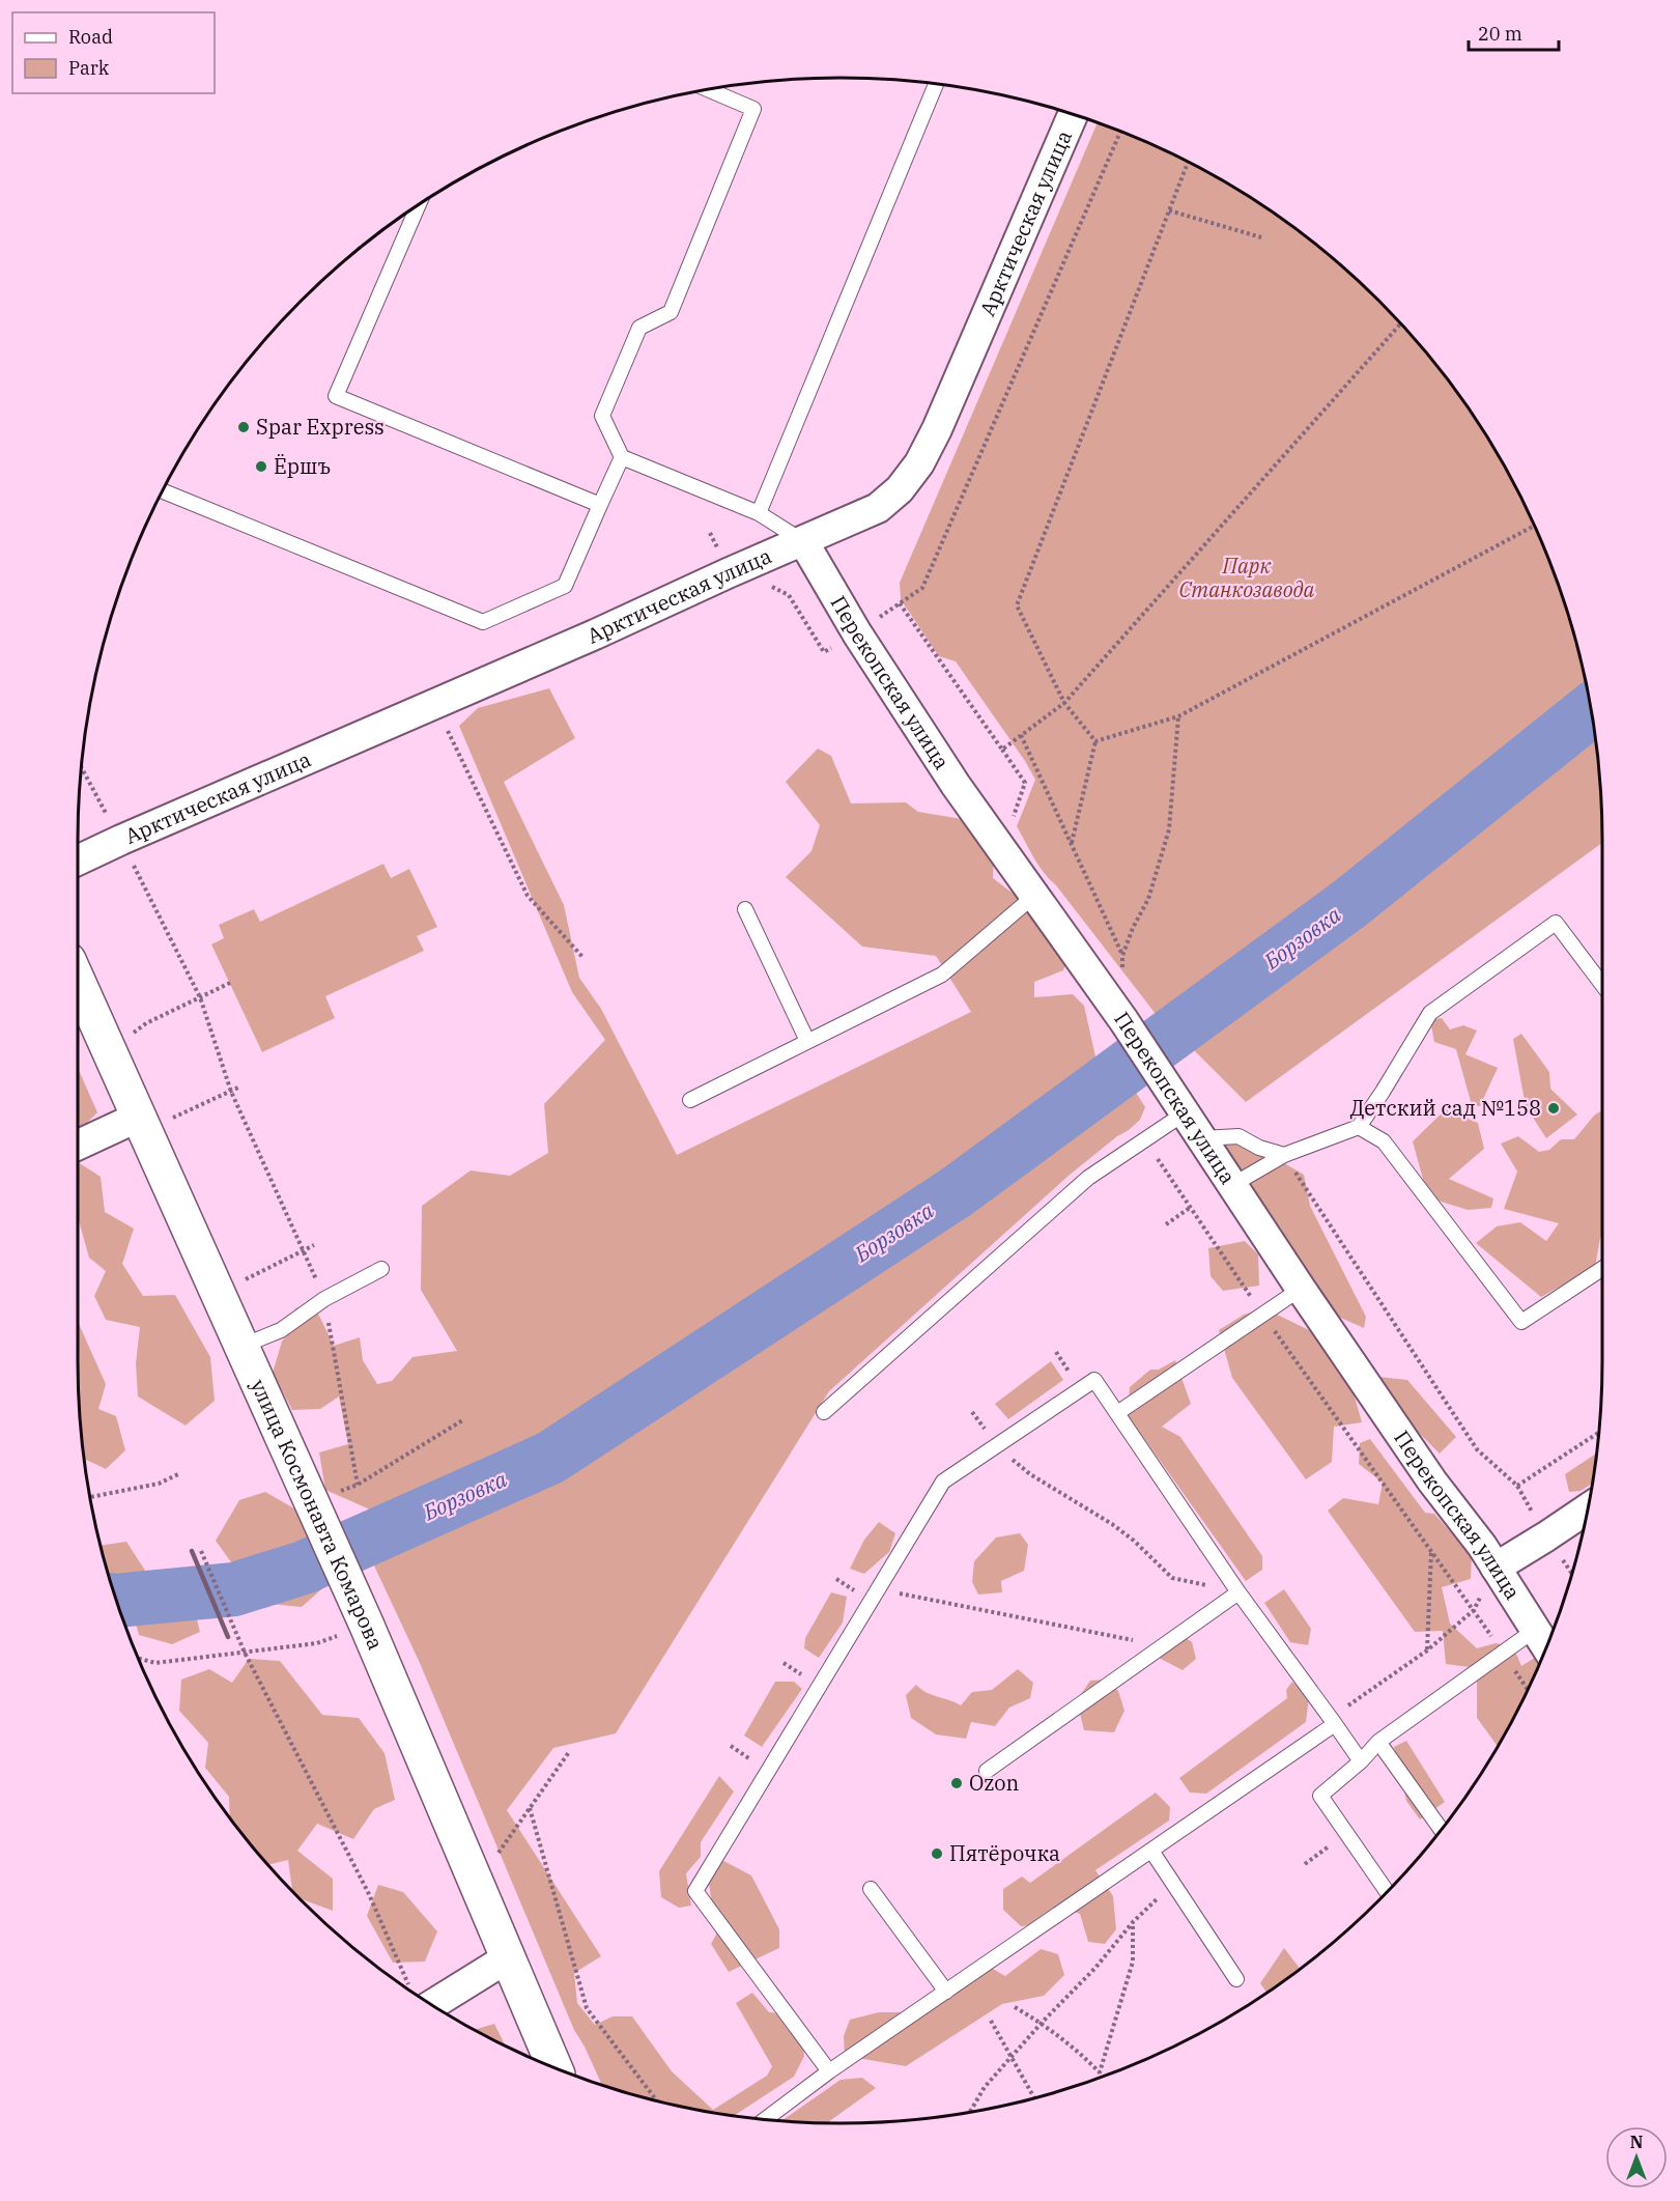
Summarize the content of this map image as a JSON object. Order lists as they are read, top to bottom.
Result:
{
  "streets": {
    "street": ["Арктическая улица", "Перекопская улица", "улица Космонавта Комарова"]
  },
  "crossings": [
    ["Арктическая улица", "Перекопская улица"]
  ],
  "water": ["Борзовка"],
  "parks": ["Парк Станкозавода"],
  "places": [
    "Spar Express",
    "Ёршъ",
    "Детский сад №158",
    "Ozon",
    "Пятёрочка"
  ],
  "legend": ["Road", "Park"],
  "scale_bar": "20 m",
  "north": "top"
}
